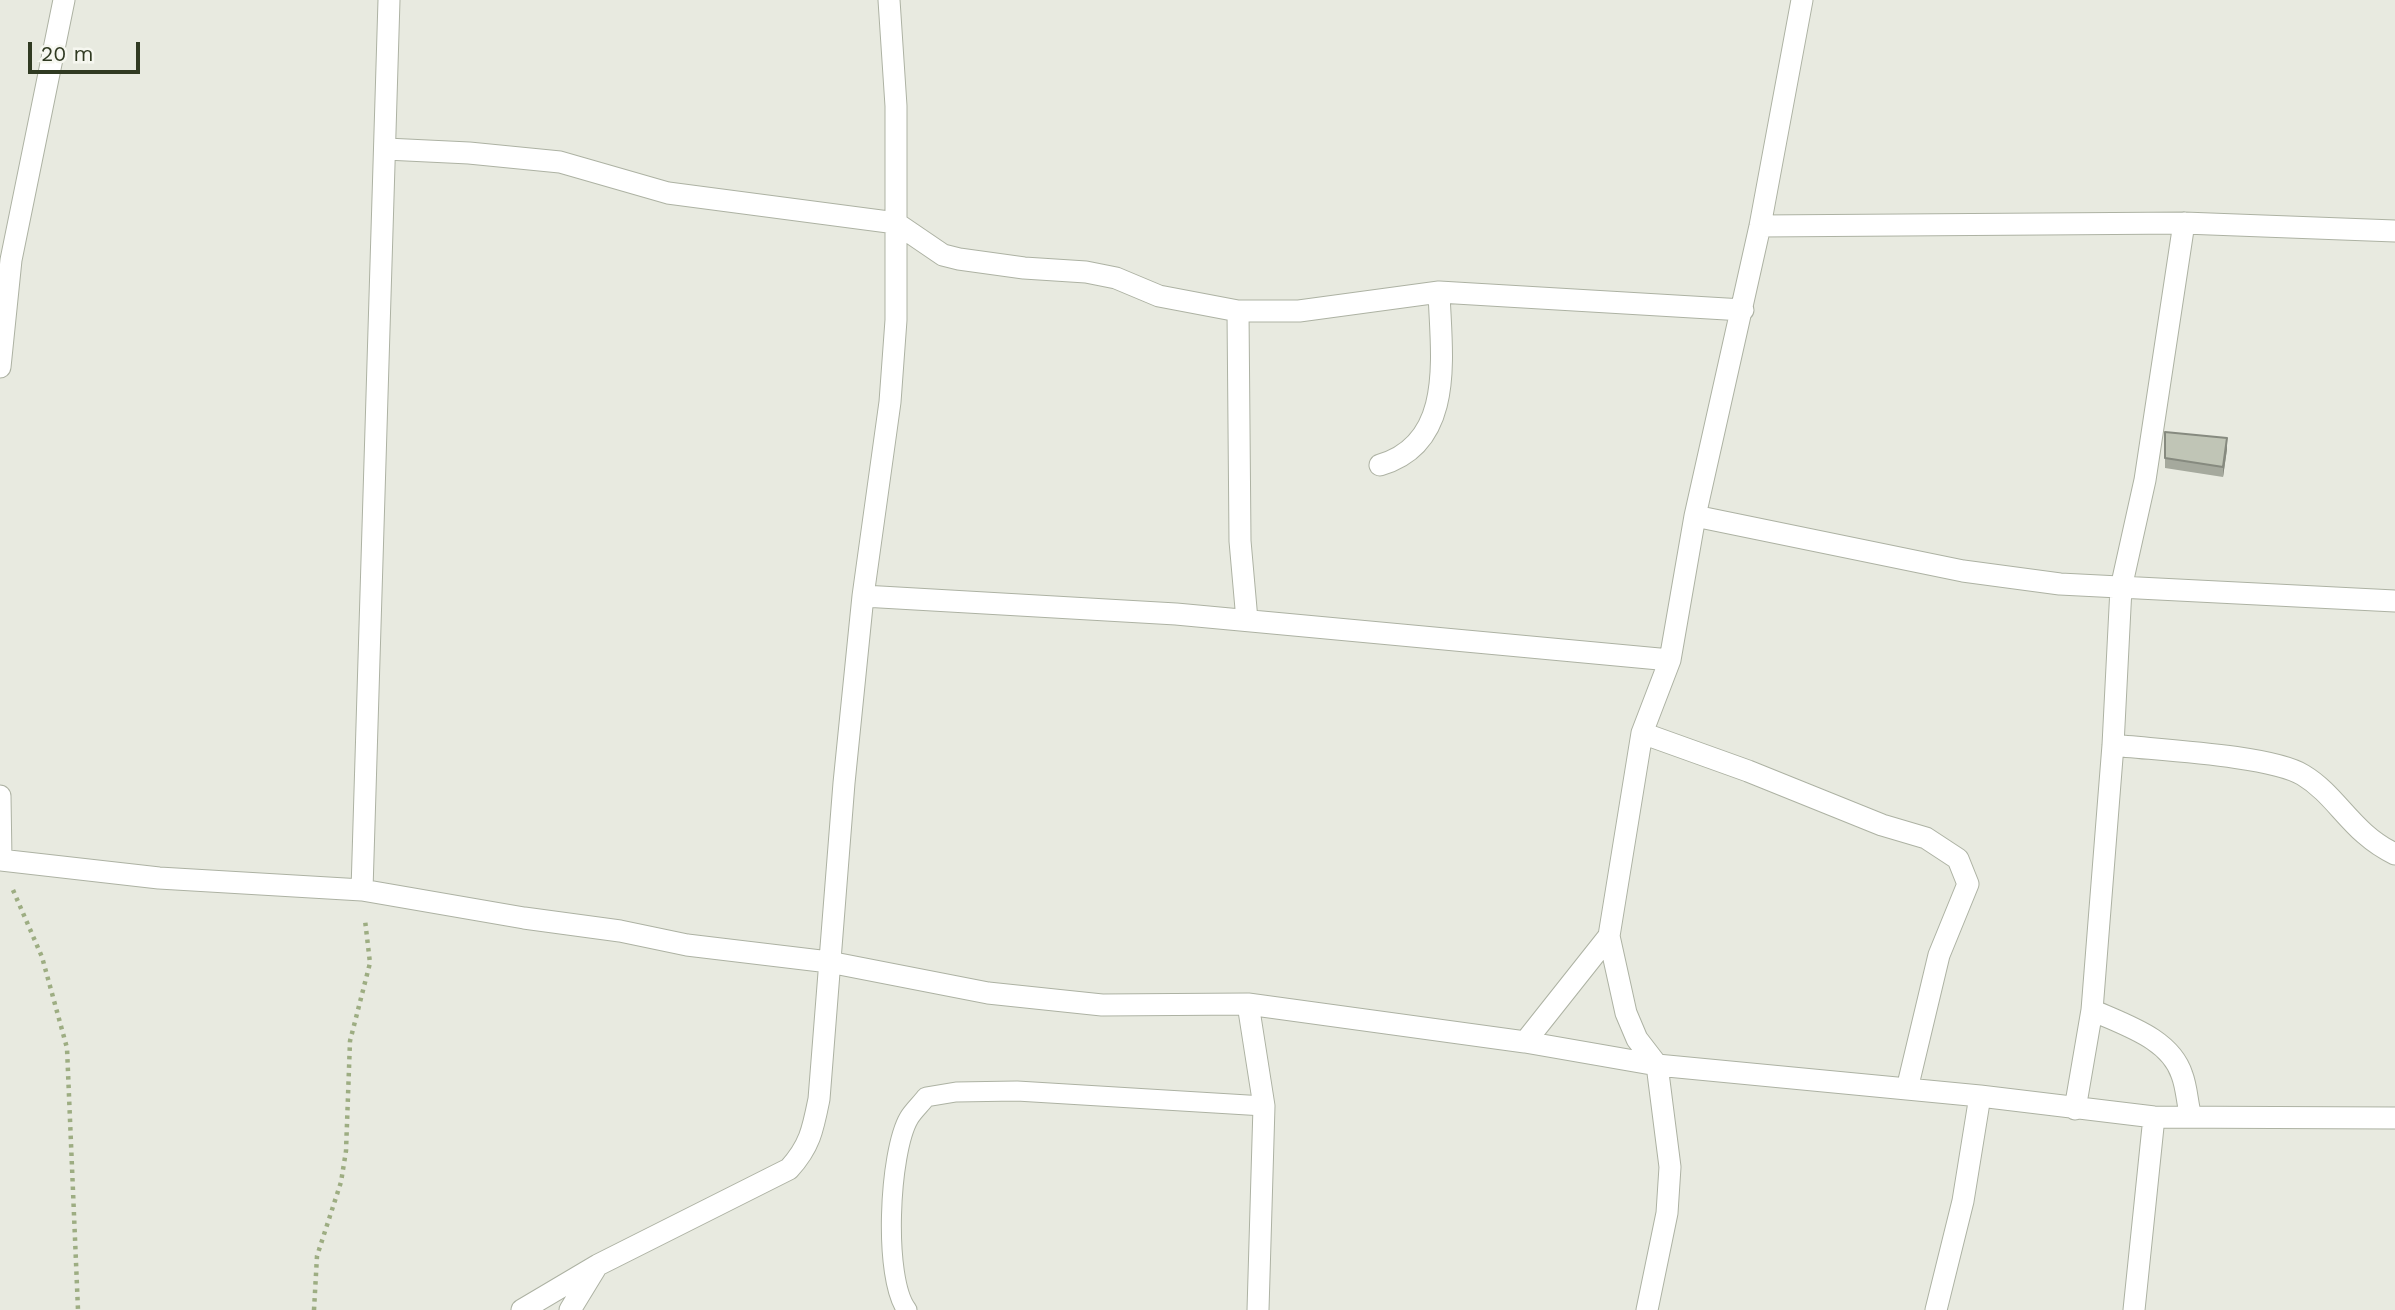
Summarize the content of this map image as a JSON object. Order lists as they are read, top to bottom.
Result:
{
  "scale_bar": "20 m"
}
